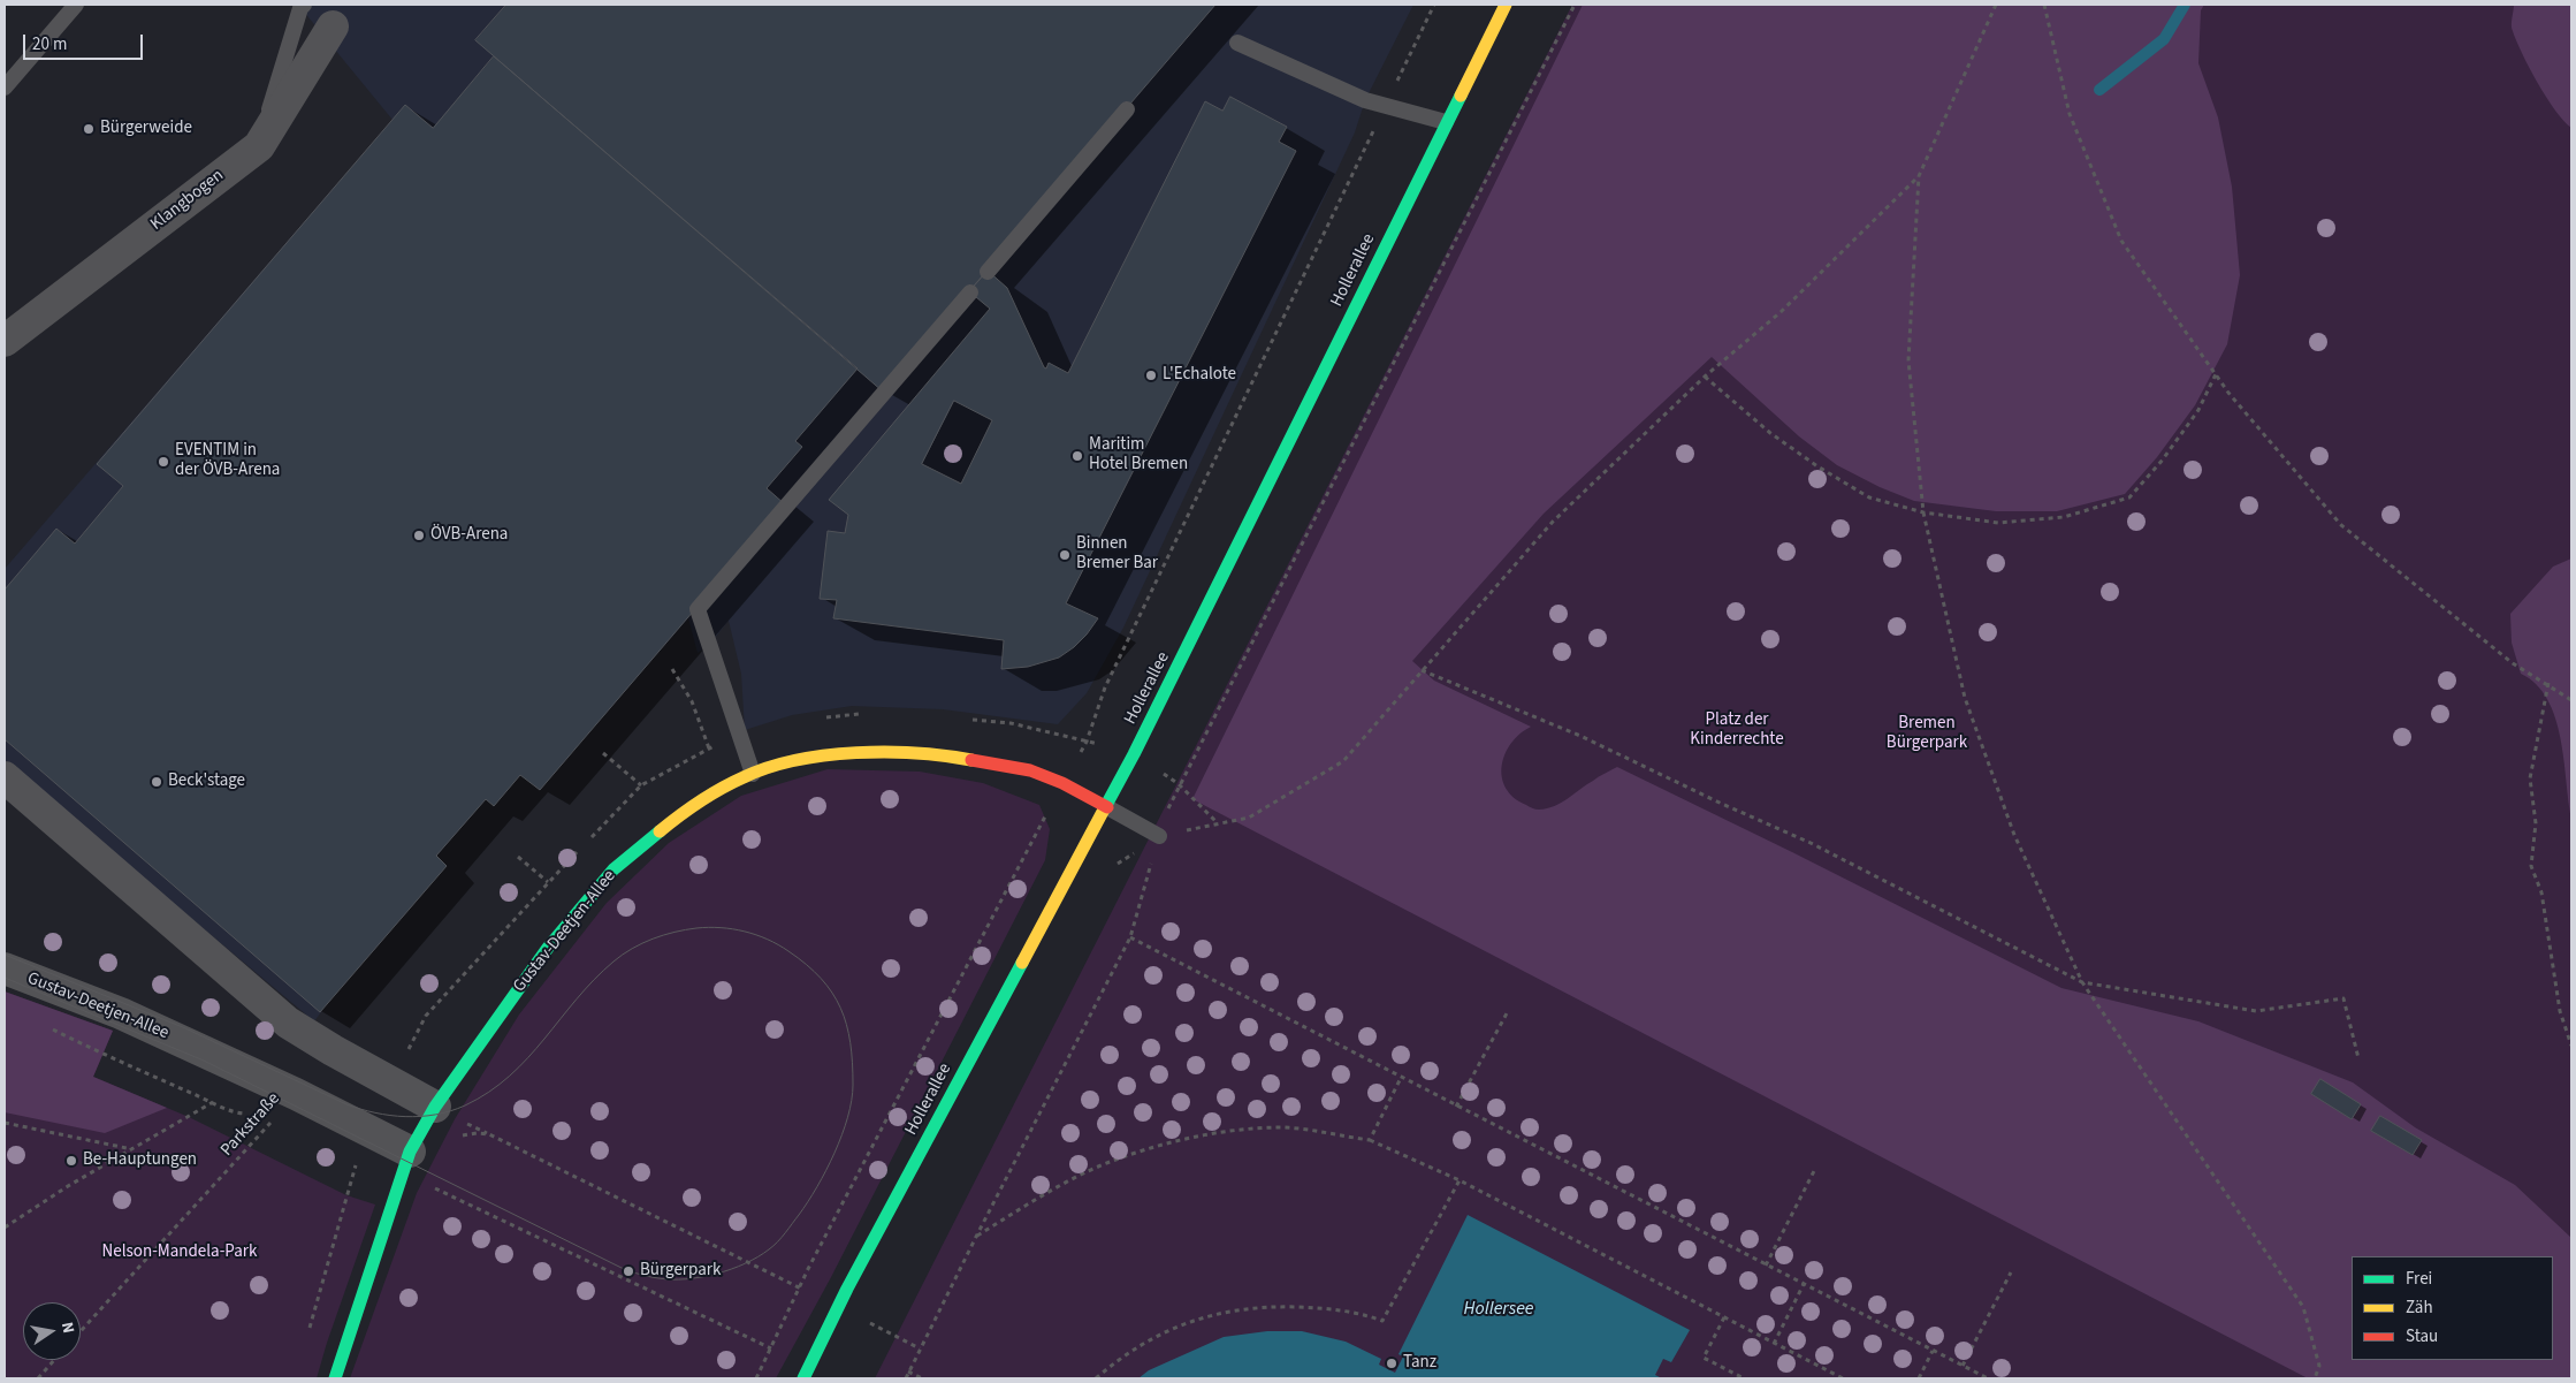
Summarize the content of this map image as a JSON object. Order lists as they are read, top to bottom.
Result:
{
  "streets": {
    "main road": ["Hollerallee", "Gustav-Deetjen-Allee"],
    "street": ["Klangbogen"],
    "path": ["Parkstraße"]
  },
  "crossings": [
    ["Hollerallee", "Gustav-Deetjen-Allee"],
    ["Gustav-Deetjen-Allee", "Parkstraße"]
  ],
  "water": ["Hollersee"],
  "parks": ["Platz der Kinderrechte", "Bremen Bürgerpark", "Nelson-Mandela-Park"],
  "places": [
    "Bürgerweide",
    "L'Echalote",
    "Maritim Hotel Bremen",
    "EVENTIM in der ÖVB-Arena",
    "ÖVB-Arena",
    "Binnen Bremer Bar",
    "Beck'stage",
    "Be-Hauptungen",
    "Bürgerpark",
    "Tanz"
  ],
  "legend": ["Frei", "Zäh", "Stau"],
  "scale_bar": "20 m",
  "north": "right"
}
